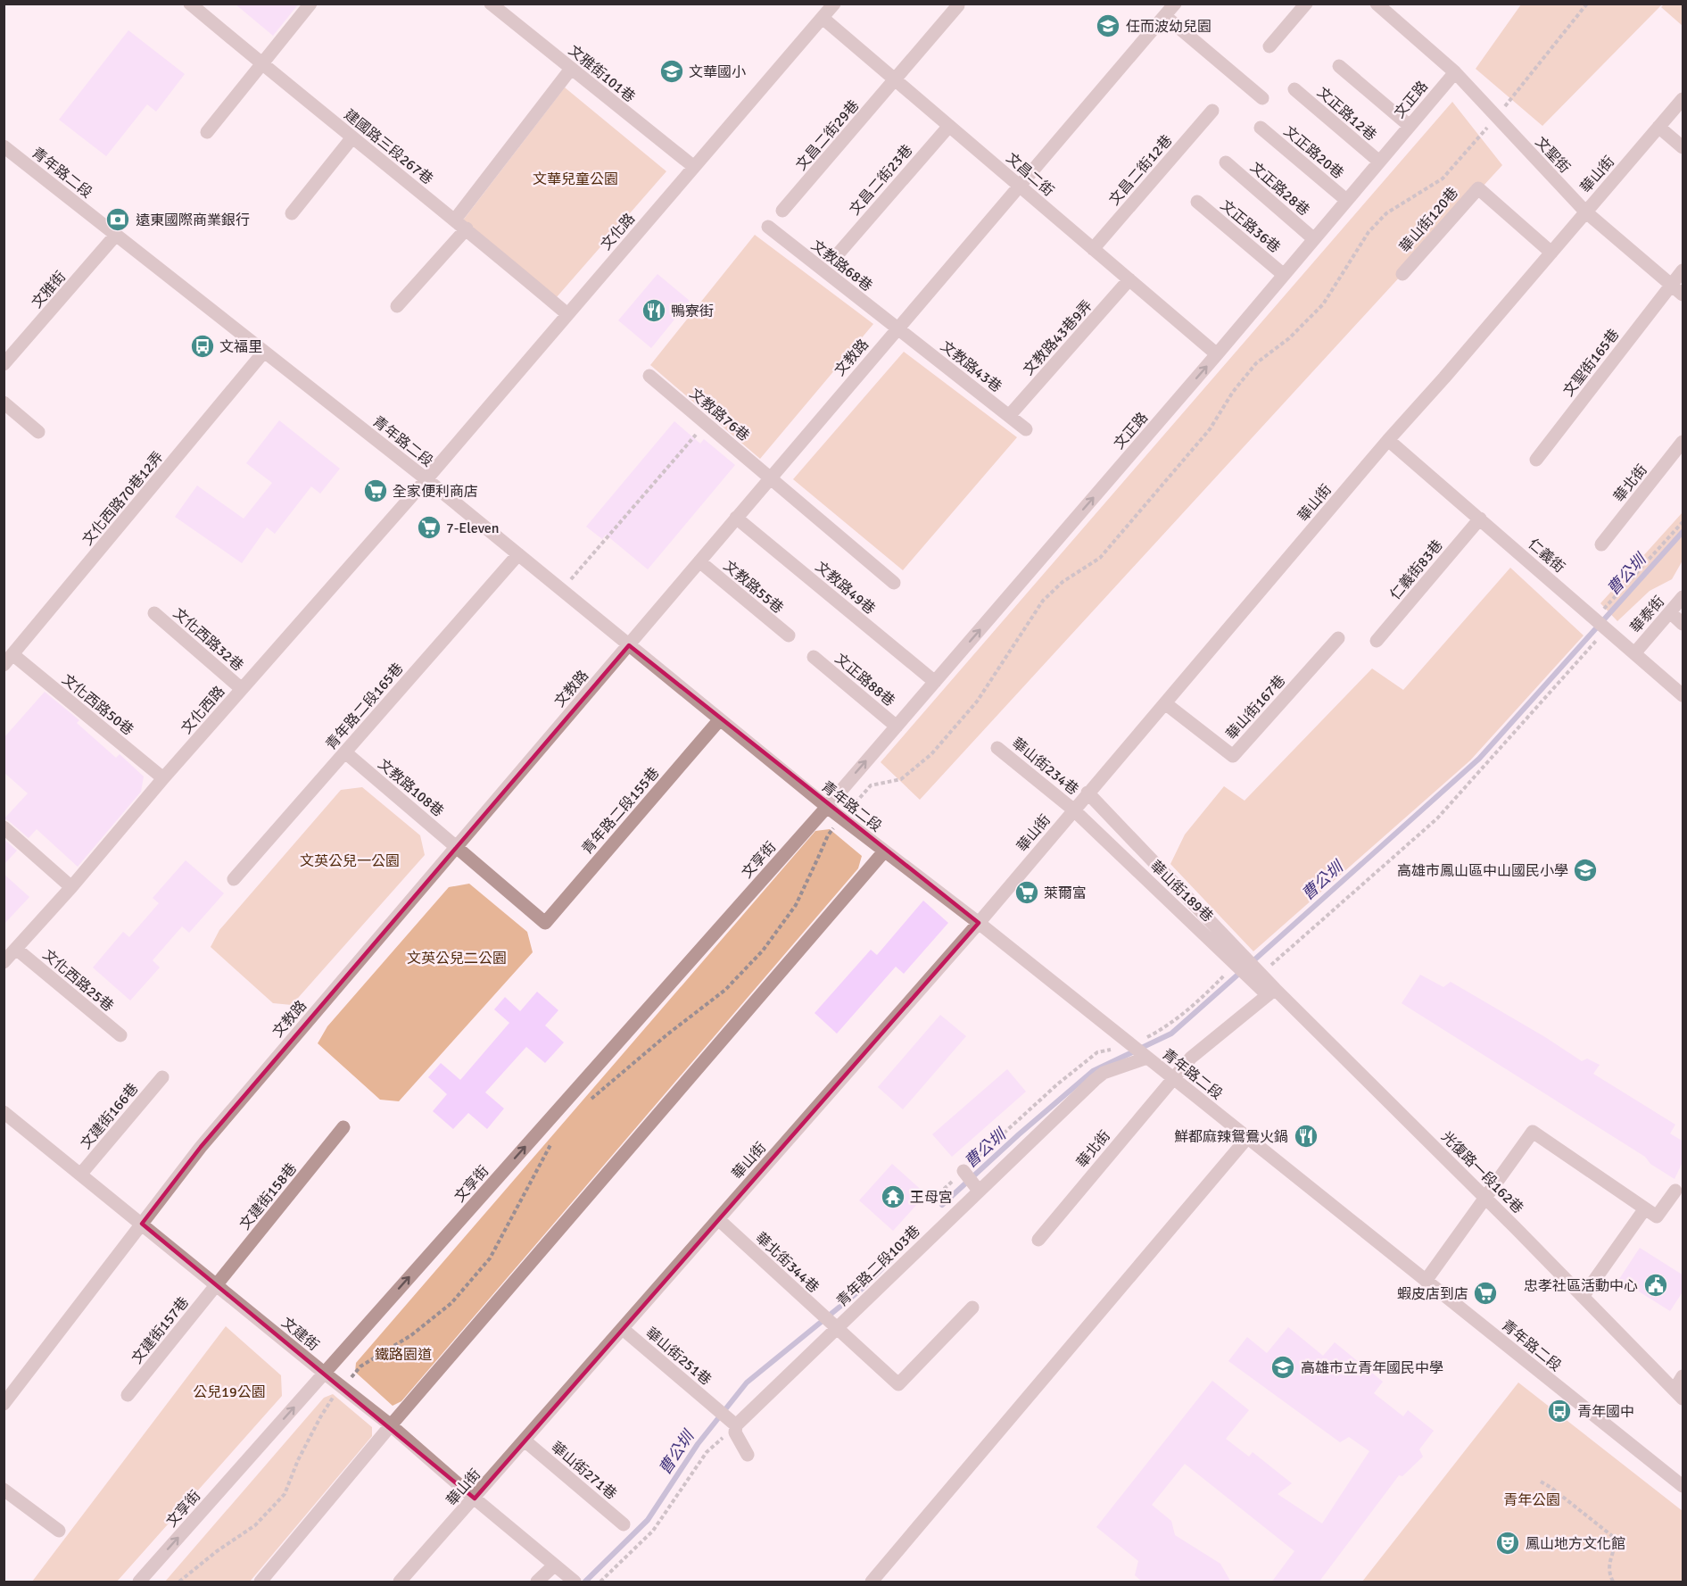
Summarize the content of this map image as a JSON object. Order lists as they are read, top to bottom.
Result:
{
  "streets": {
    "street": [
      "文雅街101巷",
      "文正路",
      "文正路12巷",
      "文昌二街29巷",
      "建國路三段267巷",
      "文正路20巷",
      "文聖街",
      "文昌二街12巷",
      "青年路二段",
      "文昌二街",
      "華山街",
      "文昌二街23巷",
      "文正路28巷",
      "華山街120巷",
      "文正路36巷",
      "文化路",
      "文教路68巷",
      "文雅街",
      "文教路43巷9弄",
      "文教路",
      "文聖街165巷",
      "文教路43巷",
      "文教路76巷",
      "華北街",
      "文化西路70巷12弄",
      "仁義街",
      "仁義街83巷",
      "文教路55巷",
      "文教路49巷",
      "華泰街",
      "文化西路32巷",
      "文正路88巷",
      "文化西路50巷",
      "青年路二段165巷",
      "華山街167巷",
      "文化西路",
      "華山街234巷",
      "文教路108巷",
      "青年路二段155巷",
      "文享街",
      "華山街189巷",
      "文化西路25巷",
      "文建街166巷",
      "光復路一段162巷",
      "文建街158巷",
      "華北街344巷",
      "青年路二段103巷",
      "文建街157巷",
      "文建街",
      "華山街251巷",
      "華山街271巷"
    ]
  },
  "crossings": [
    ["文雅街101巷", "文化路"],
    ["文正路", "文正路12巷"],
    ["文正路", "文正路20巷"],
    ["文正路", "文聖街"],
    ["文正路", "青年路二段"],
    ["文正路", "文昌二街"],
    ["文正路", "文正路28巷"],
    ["文正路", "文正路36巷"],
    ["文正路", "文教路49巷"],
    ["文正路", "文正路88巷"],
    ["文正路", "文享街"],
    ["文昌二街29巷", "文昌二街"],
    ["建國路三段267巷", "文化路"],
    ["文聖街", "華山街"],
    ["文聖街", "文聖街165巷"],
    ["文昌二街12巷", "文昌二街"],
    ["青年路二段", "華山街"],
    ["青年路二段", "文化路"],
    ["青年路二段", "文雅街"],
    ["青年路二段", "文教路"],
    ["青年路二段", "華北街"],
    ["青年路二段", "文化西路70巷12弄"],
    ["青年路二段", "青年路二段165巷"],
    ["青年路二段", "文化西路"],
    ["青年路二段", "青年路二段155巷"],
    ["青年路二段", "文享街"],
    ["青年路二段", "青年路二段103巷"],
    ["文昌二街", "文昌二街23巷"],
    ["文昌二街", "文化路"],
    ["文昌二街", "文教路43巷9弄"],
    ["文昌二街", "文教路"],
    ["華山街", "華山街120巷"],
    ["華山街", "仁義街"],
    ["華山街", "華山街167巷"],
    ["華山街", "華山街234巷"],
    ["華山街", "華山街189巷"],
    ["華山街", "華北街344巷"],
    ["華山街", "文建街"],
    ["華山街", "華山街251巷"],
    ["華山街", "華山街271巷"],
    ["文化路", "文化西路"],
    ["文教路68巷", "文教路"],
    ["文教路68巷", "文教路43巷"],
    ["文教路43巷9弄", "文教路43巷"],
    ["文教路", "文教路43巷"],
    ["文教路", "文教路76巷"],
    ["文教路", "文教路55巷"],
    ["文教路", "文教路49巷"],
    ["文教路", "文教路108巷"],
    ["文教路", "文建街"],
    ["華北街", "光復路一段162巷"],
    ["文化西路70巷12弄", "文化西路50巷"],
    ["仁義街", "仁義街83巷"],
    ["仁義街", "華泰街"],
    ["文化西路32巷", "文化西路"],
    ["文化西路50巷", "文化西路"],
    ["青年路二段165巷", "文教路108巷"],
    ["文化西路", "文化西路25巷"],
    ["華山街234巷", "華山街189巷"],
    ["文教路108巷", "青年路二段155巷"],
    ["文享街", "文建街"],
    ["文建街166巷", "文建街"],
    ["文建街158巷", "文建街157巷"],
    ["文建街158巷", "文建街"],
    ["華北街344巷", "青年路二段103巷"],
    ["青年路二段103巷", "華山街251巷"],
    ["文建街157巷", "文建街"]
  ],
  "one_way": ["文正路"],
  "water": ["曹公圳"],
  "parks": [
    "文華兒童公園",
    "文英公兒一公園",
    "文英公兒二公園",
    "鐵路園道",
    "公兒19公園",
    "青年公園"
  ],
  "places": {
    "school or university": [
      "任而波幼兒園",
      "文華國小",
      "高雄市鳳山區中山國民小學",
      "高雄市立青年國民中學"
    ],
    "bank": ["遠東國際商業銀行"],
    "restaurant": ["鴨寮街", "鮮都麻辣鴛鴦火鍋"],
    "bus stop": ["文福里", "青年國中"],
    "supermarket": [
      "全家便利商店",
      "7-Eleven",
      "萊爾富",
      "蝦皮店到店"
    ],
    "temple": ["王母宮"],
    "public building": ["忠孝社區活動中心"],
    "theatre": ["鳳山地方文化館"]
  }
}
